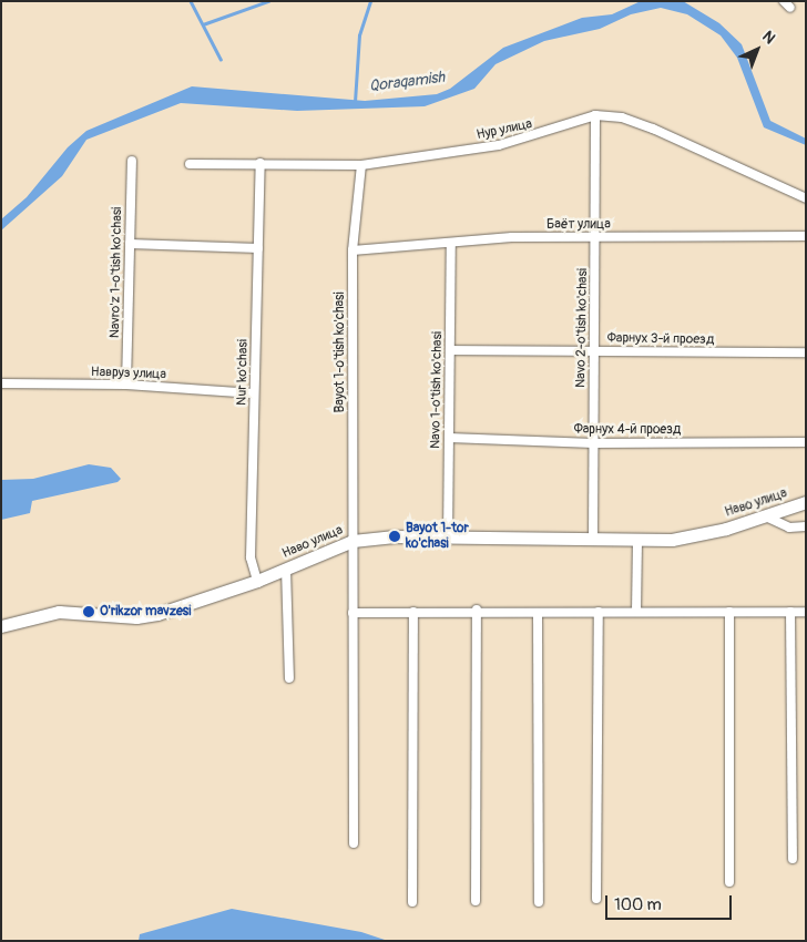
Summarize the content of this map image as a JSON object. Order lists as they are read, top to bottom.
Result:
{
  "streets": {
    "street": [
      "Нур улица",
      "Баёт улица",
      "Navro'z 1-o'tish ko'chasi",
      "Navo 2-o'tish ko'chasi",
      "Фарнух 3-й проезд",
      "Bayot 1-o'tish ko'chasi",
      "Nur ko'chasi",
      "Навруз улица",
      "Navo 1-o'tish ko'chasi",
      "Фарнух 4-й проезд",
      "Наво улица"
    ]
  },
  "crossings": [
    ["Нур улица", "Navo 2-o'tish ko'chasi"],
    ["Нур улица", "Bayot 1-o'tish ko'chasi"],
    ["Нур улица", "Nur ko'chasi"],
    ["Баёт улица", "Navo 2-o'tish ko'chasi"],
    ["Баёт улица", "Bayot 1-o'tish ko'chasi"],
    ["Баёт улица", "Navo 1-o'tish ko'chasi"],
    ["Navro'z 1-o'tish ko'chasi", "Навруз улица"],
    ["Navo 2-o'tish ko'chasi", "Фарнух 3-й проезд"],
    ["Navo 2-o'tish ko'chasi", "Фарнух 4-й проезд"],
    ["Navo 2-o'tish ko'chasi", "Наво улица"],
    ["Фарнух 3-й проезд", "Navo 1-o'tish ko'chasi"],
    ["Bayot 1-o'tish ko'chasi", "Наво улица"],
    ["Nur ko'chasi", "Навруз улица"],
    ["Nur ko'chasi", "Наво улица"],
    ["Navo 1-o'tish ko'chasi", "Фарнух 4-й проезд"],
    ["Navo 1-o'tish ko'chasi", "Наво улица"]
  ],
  "water": ["Qoraqamish"],
  "places": ["Bayot 1-tor ko'chasi", "O'rikzor mavzesi"],
  "scale_bar": "100 m",
  "north": "top right"
}
